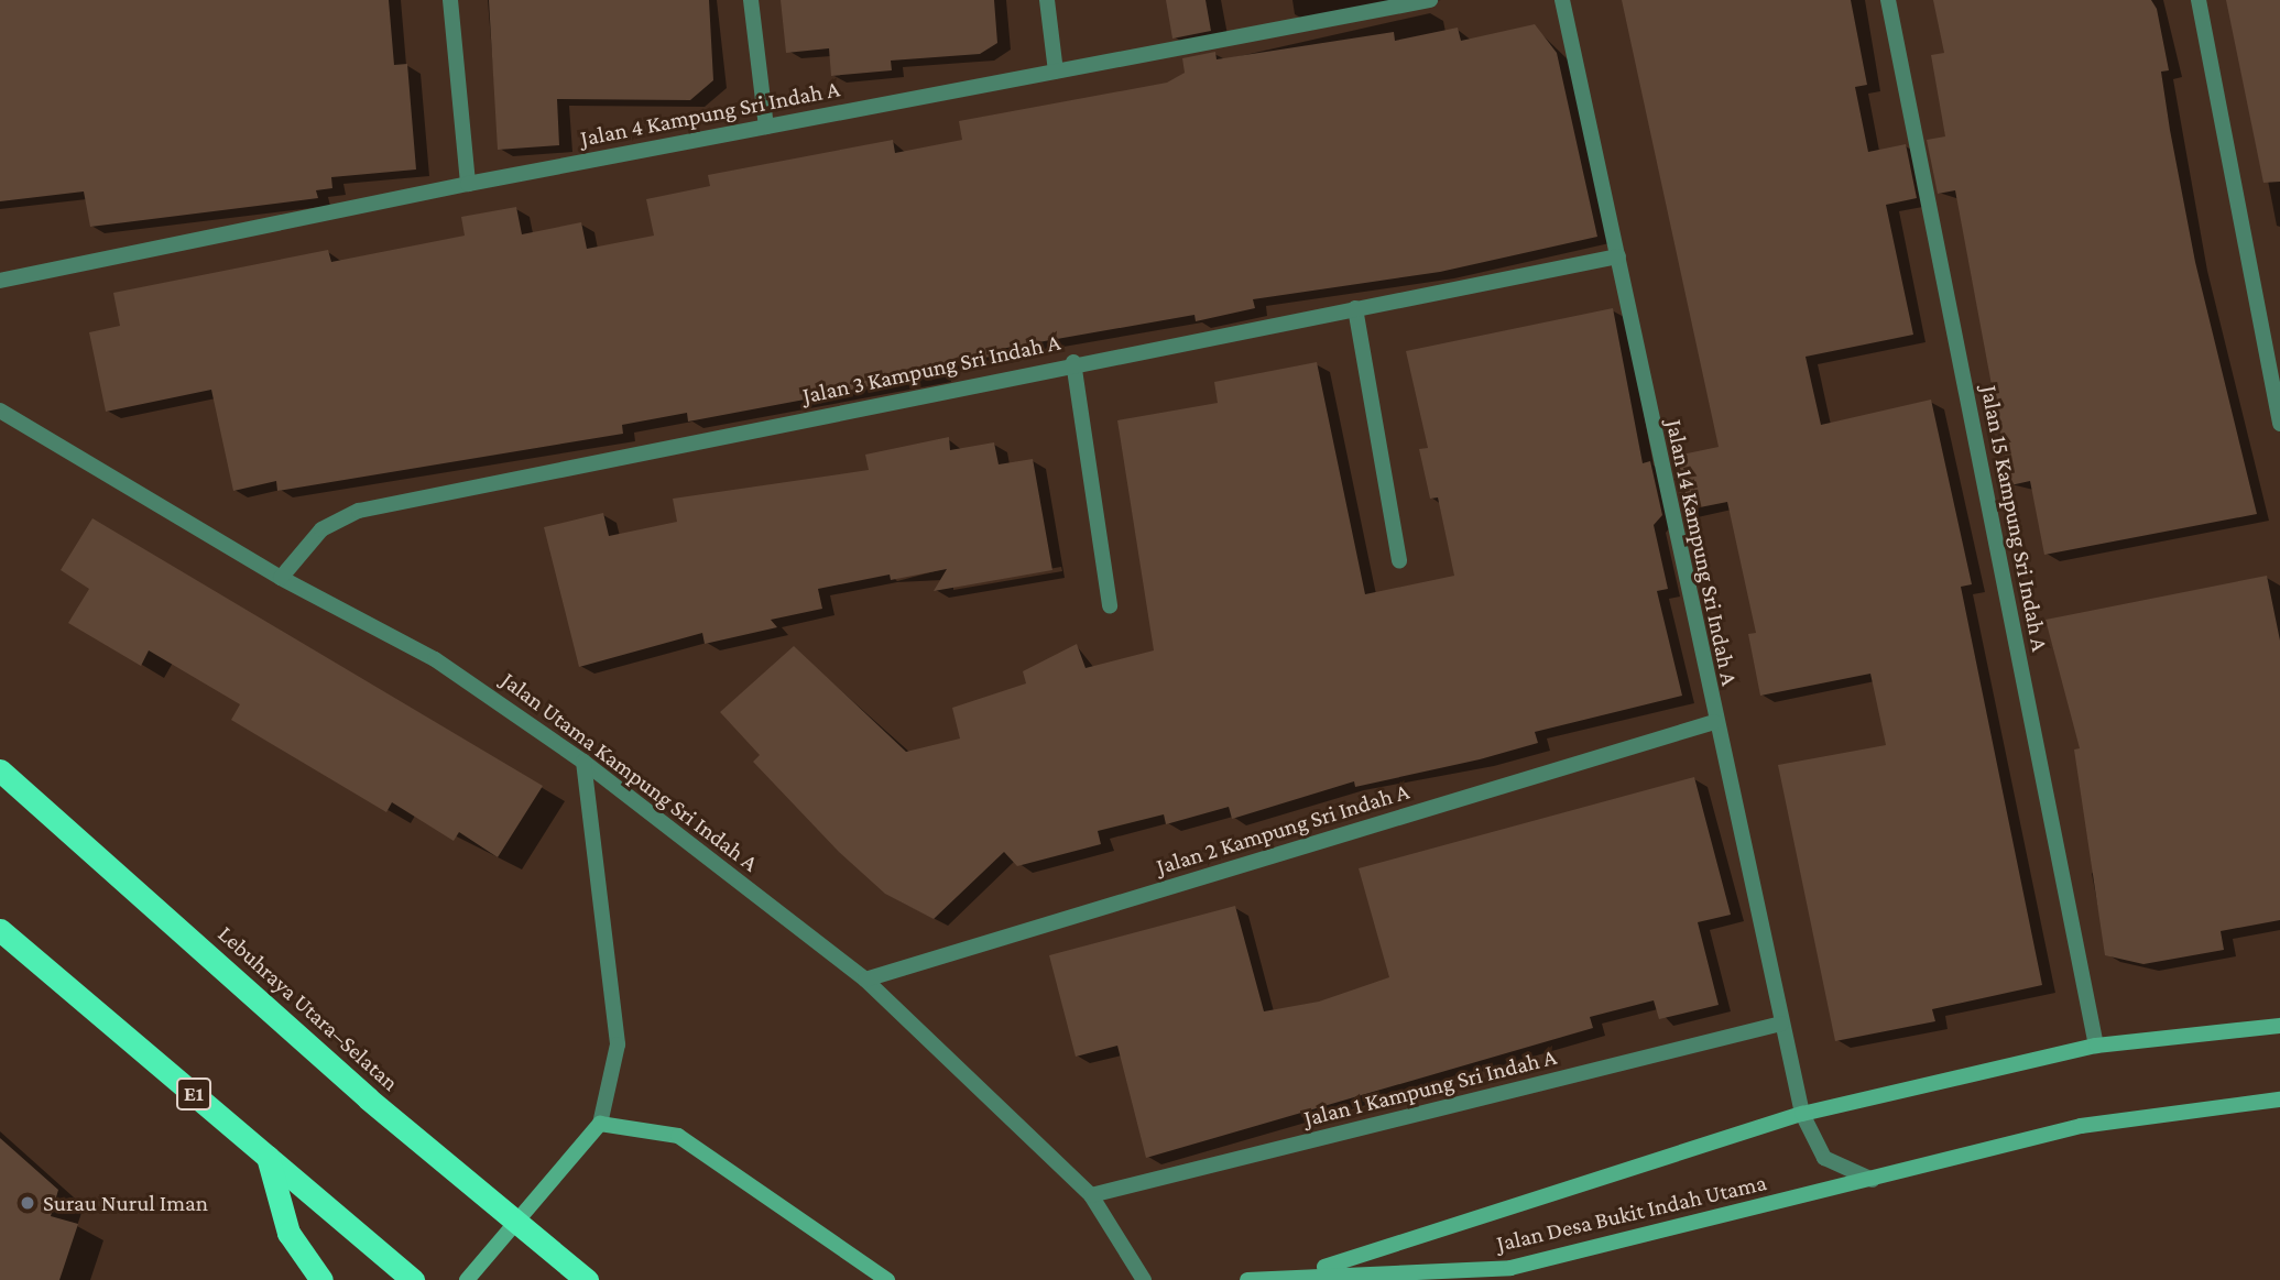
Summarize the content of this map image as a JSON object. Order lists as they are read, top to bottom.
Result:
{
  "streets": {
    "highway": ["Lebuhraya Utara–Selatan", "E1"],
    "street": [
      "Jalan 4 Kampung Sri Indah A",
      "Jalan 3 Kampung Sri Indah A",
      "Jalan 15 Kampung Sri Indah A",
      "Jalan 14 Kampung Sri Indah A",
      "Jalan Utama Kampung Sri Indah A",
      "Jalan 2 Kampung Sri Indah A",
      "Jalan 1 Kampung Sri Indah A",
      "Jalan Desa Bukit Indah Utama"
    ]
  },
  "crossings": [
    ["Jalan 3 Kampung Sri Indah A", "Jalan 14 Kampung Sri Indah A"],
    ["Jalan 3 Kampung Sri Indah A", "Jalan Utama Kampung Sri Indah A"],
    ["Jalan 15 Kampung Sri Indah A", "Jalan Desa Bukit Indah Utama"],
    ["Jalan 14 Kampung Sri Indah A", "Jalan 2 Kampung Sri Indah A"],
    ["Jalan 14 Kampung Sri Indah A", "Jalan 1 Kampung Sri Indah A"],
    ["Jalan 14 Kampung Sri Indah A", "Jalan Desa Bukit Indah Utama"],
    ["Jalan Utama Kampung Sri Indah A", "Jalan 2 Kampung Sri Indah A"],
    ["Jalan Utama Kampung Sri Indah A", "Jalan 1 Kampung Sri Indah A"]
  ],
  "places": ["Surau Nurul Iman"]
}
